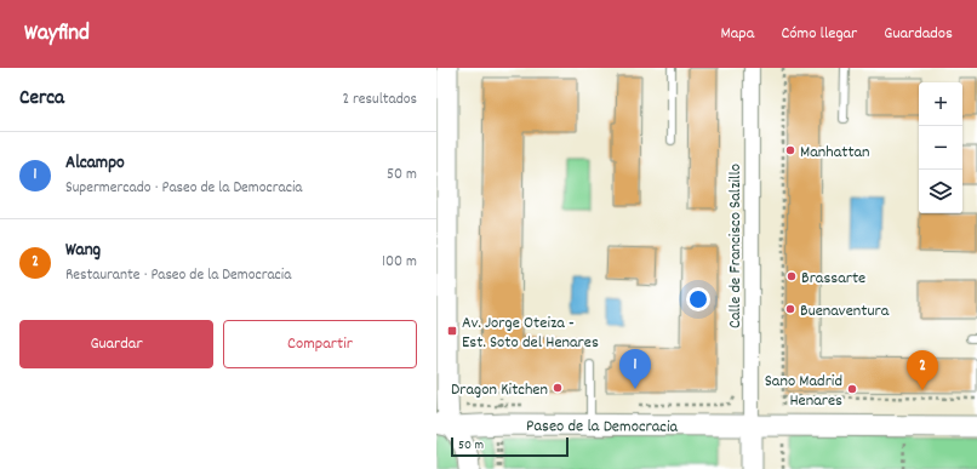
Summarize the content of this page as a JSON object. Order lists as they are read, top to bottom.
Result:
{
  "streets": {
    "street": ["Calle de Francisco Salzillo", "Paseo de la Democracia"]
  },
  "crossings": [
    ["Calle de Francisco Salzillo", "Paseo de la Democracia"]
  ],
  "places": {
    "other": [
      "Manhattan",
      "Brassarte",
      "Buenaventura",
      "Dragon Kitchen",
      "Sano Madrid Henares"
    ],
    "transit": ["Av. Jorge Oteiza - Est. Soto del Henares"]
  },
  "scale_bar": "50 m",
  "page": {
    "header": "Wayfind",
    "nav": ["Mapa", "Cómo llegar", "Guardados"],
    "heading": ["Cerca", "2 resultados"],
    "map_buttons": ["+", "−"],
    "list": [
      {
        "mark": "1",
        "name": "Alcampo",
        "note": "Supermercado · Paseo de la Democracia",
        "value": "50 m"
      },
      {
        "mark": "2",
        "name": "Wang",
        "note": "Restaurante · Paseo de la Democracia",
        "value": "100 m"
      }
    ],
    "buttons": ["Guardar", "Compartir"],
    "pins": ["1", "2"],
    "scale": "50 m"
  }
}
